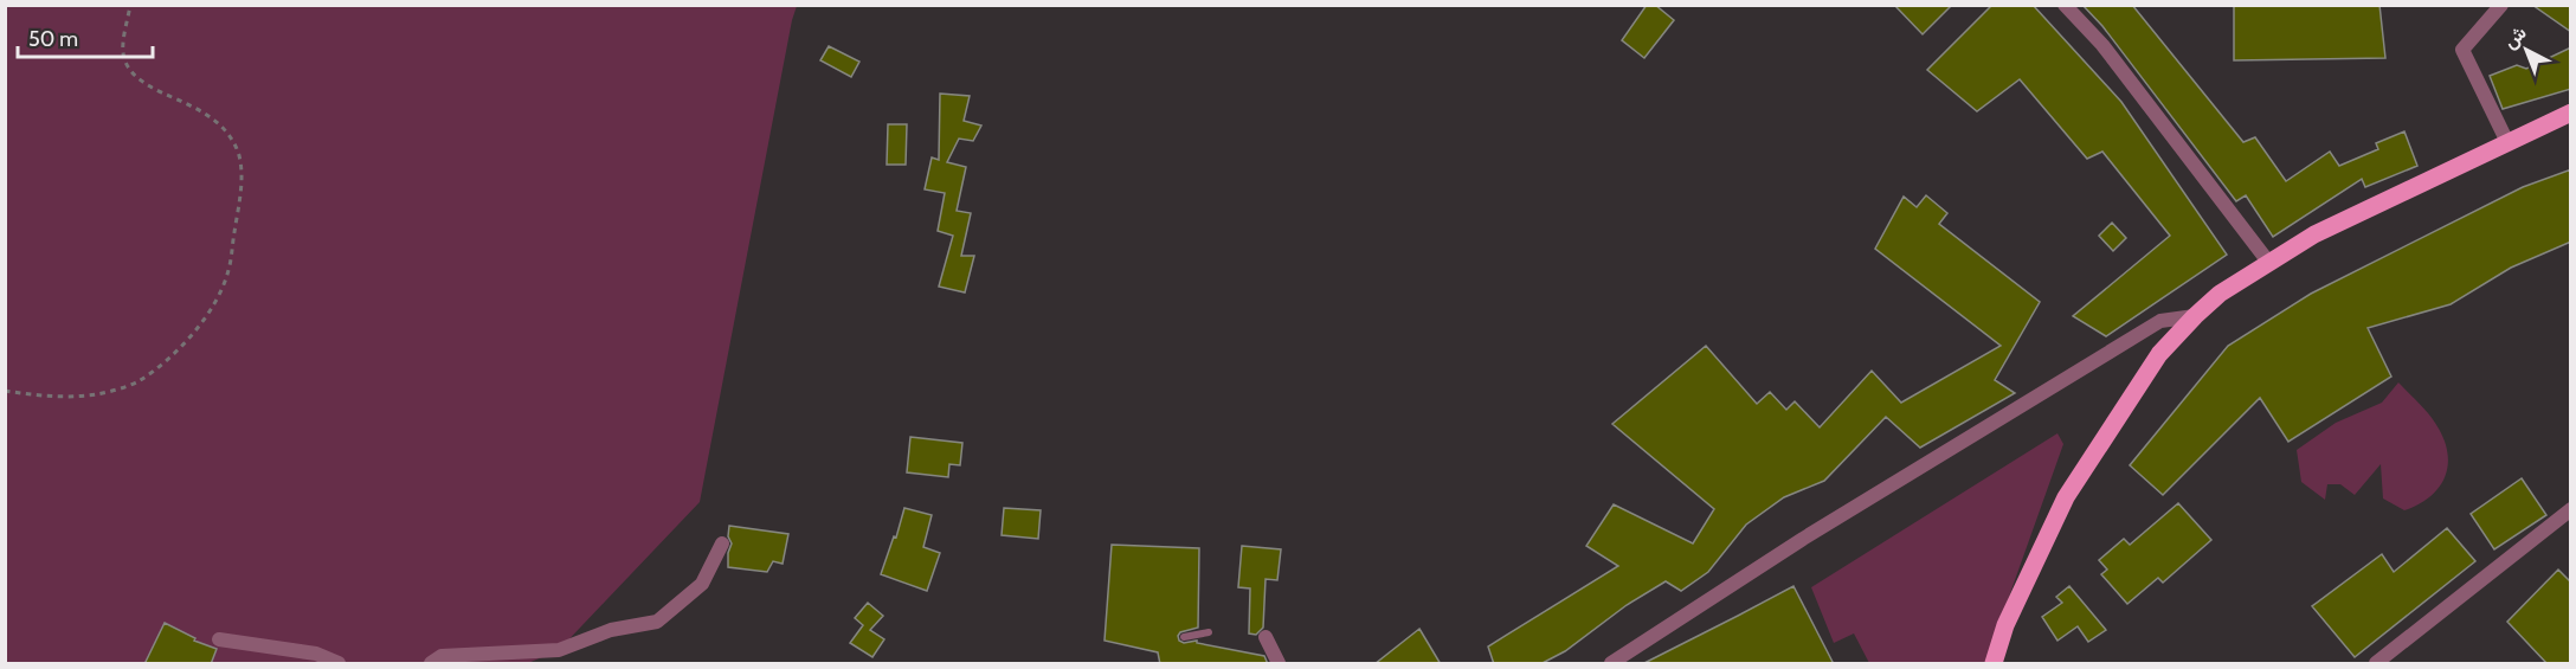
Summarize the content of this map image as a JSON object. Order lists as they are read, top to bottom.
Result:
{
  "scale_bar": "50 m",
  "north": "top left"
}
